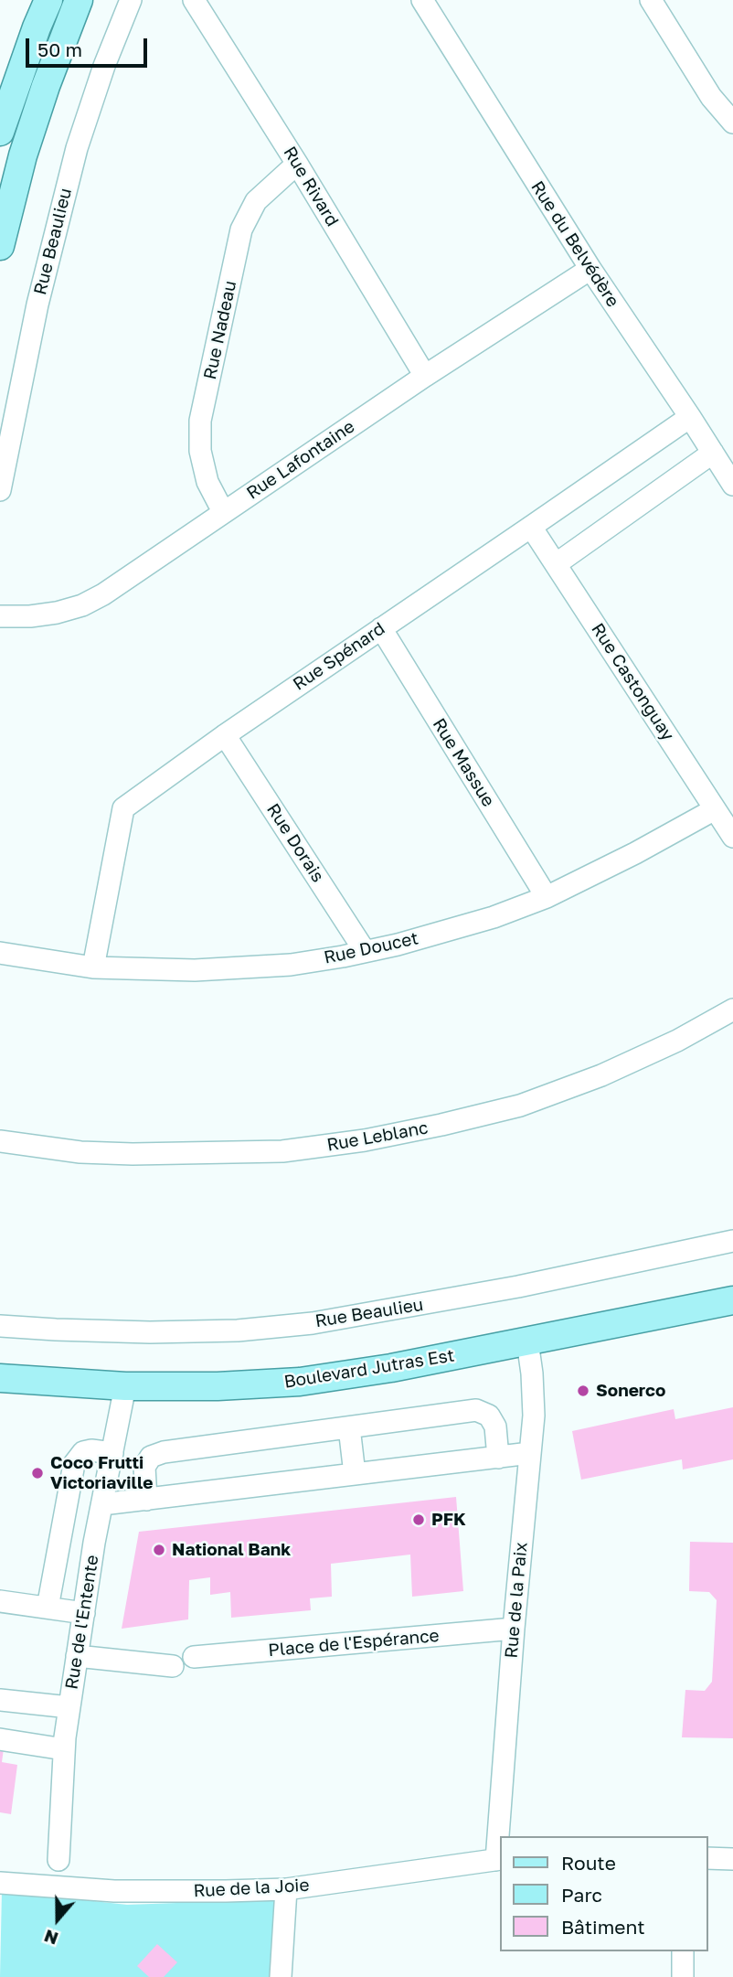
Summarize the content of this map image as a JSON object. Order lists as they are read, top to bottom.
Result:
{
  "streets": {
    "main road": ["Boulevard Jutras Est"],
    "street": [
      "Rue Rivard",
      "Rue Beaulieu",
      "Rue du Belvédère",
      "Rue Nadeau",
      "Rue Lafontaine",
      "Rue Spénard",
      "Rue Castonguay",
      "Rue Massue",
      "Rue Dorais",
      "Rue Doucet",
      "Rue Leblanc",
      "Rue de la Paix",
      "Rue de l'Entente",
      "Place de l'Espérance",
      "Rue de la Joie"
    ]
  },
  "crossings": [
    ["Rue Rivard", "Rue Nadeau"],
    ["Rue Rivard", "Rue Lafontaine"],
    ["Rue du Belvédère", "Rue Lafontaine"],
    ["Rue du Belvédère", "Rue Spénard"],
    ["Rue Nadeau", "Rue Lafontaine"],
    ["Rue Spénard", "Rue Castonguay"],
    ["Rue Spénard", "Rue Massue"],
    ["Rue Spénard", "Rue Dorais"],
    ["Rue Spénard", "Rue Doucet"],
    ["Rue Castonguay", "Rue Doucet"],
    ["Rue Massue", "Rue Doucet"],
    ["Rue Dorais", "Rue Doucet"],
    ["Boulevard Jutras Est", "Rue de la Paix"],
    ["Boulevard Jutras Est", "Rue de l'Entente"],
    ["Rue de la Paix", "Place de l'Espérance"]
  ],
  "places": [
    "Sonerco",
    "Coco Frutti Victoriaville",
    "PFK",
    "National Bank"
  ],
  "legend": ["Route", "Parc", "Bâtiment"],
  "scale_bar": "50 m",
  "north": "bottom"
}
